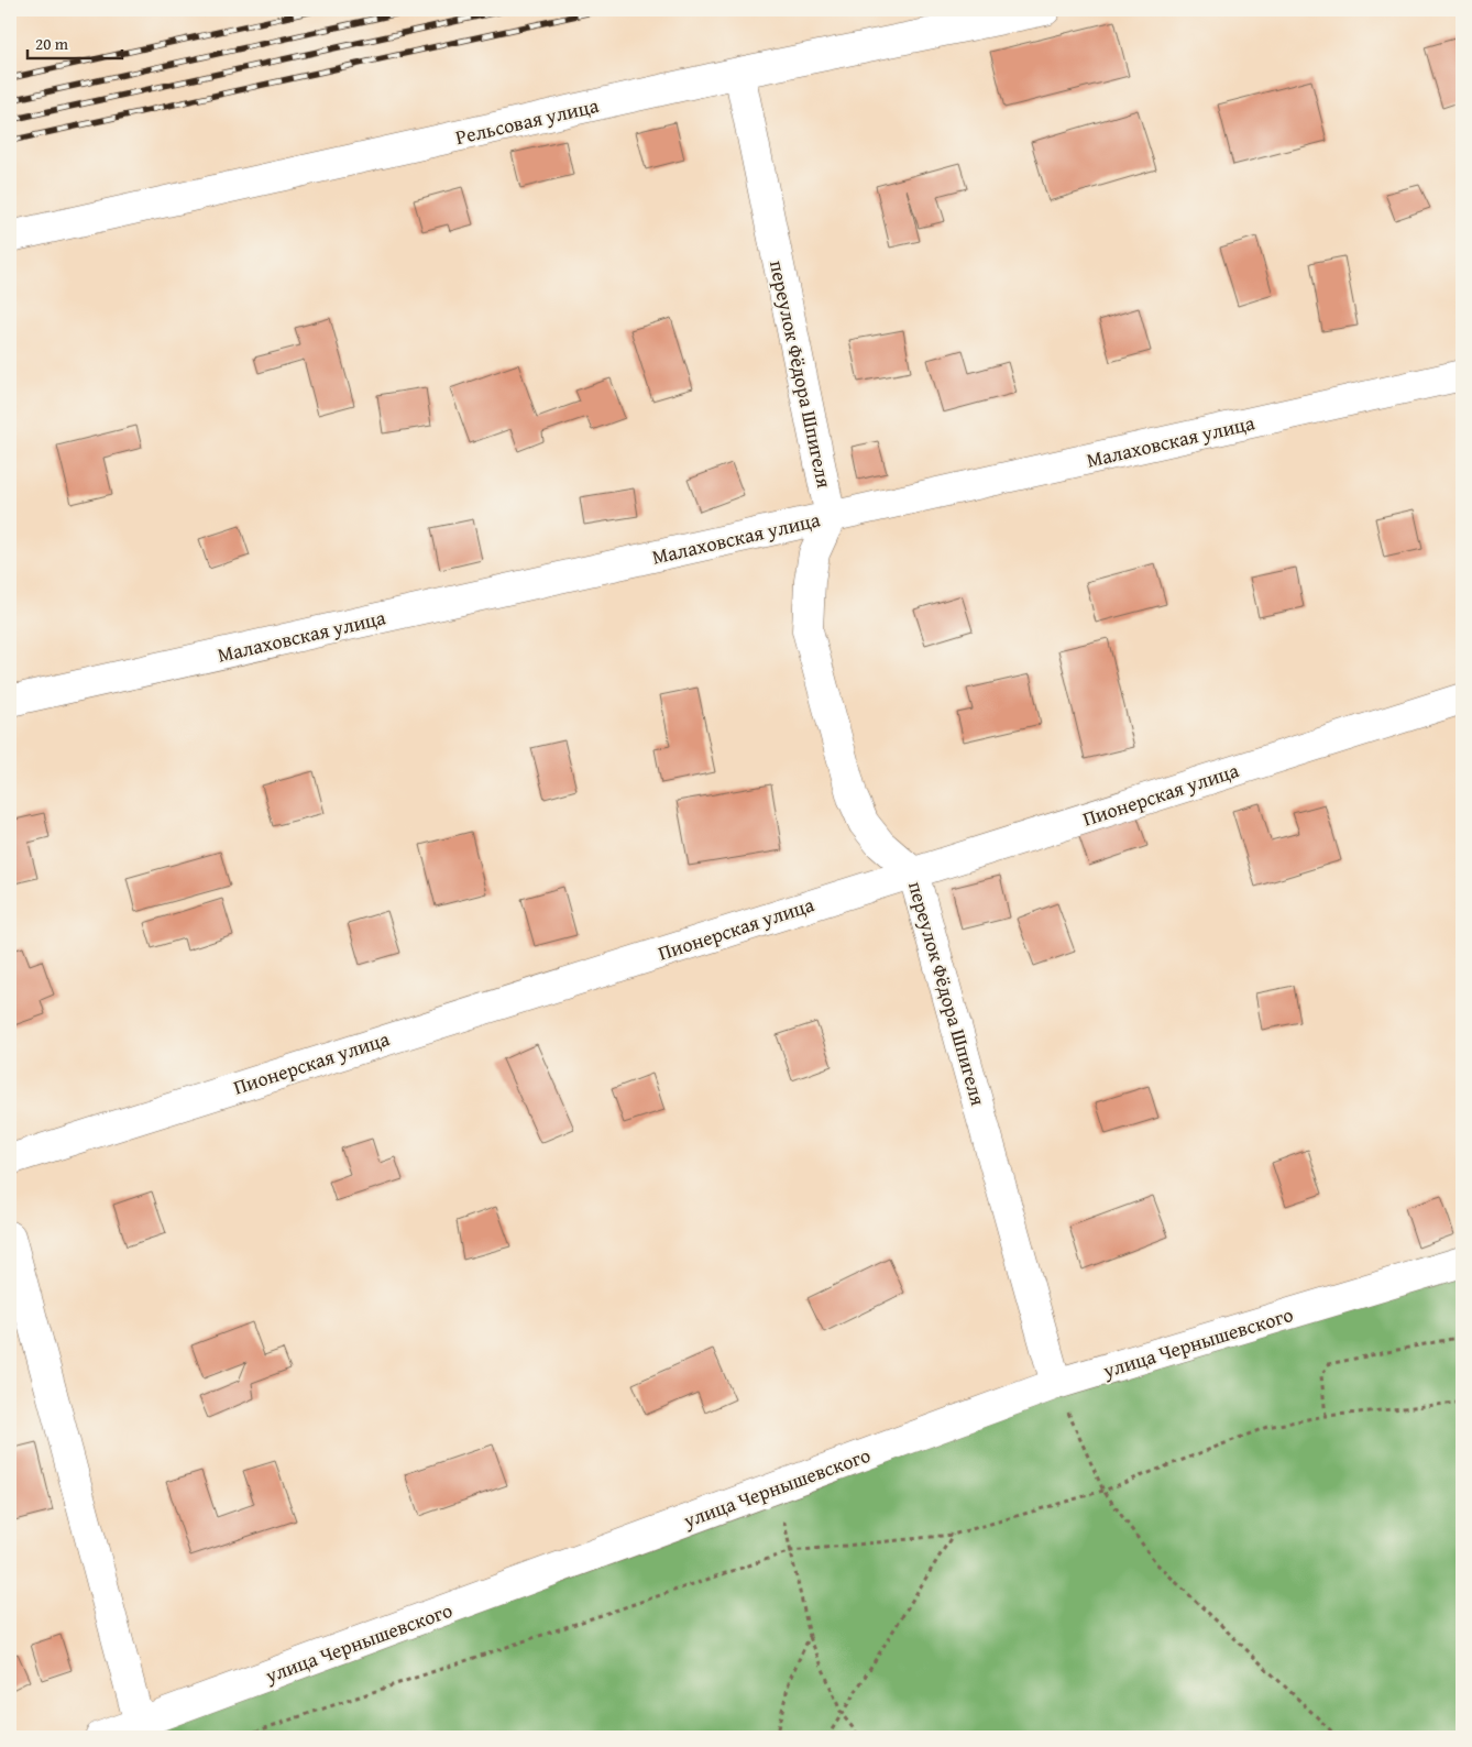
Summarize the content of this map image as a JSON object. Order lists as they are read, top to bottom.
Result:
{
  "streets": {
    "street": [
      "Рельсовая улица",
      "переулок Фёдора Шпигеля",
      "Малаховская улица",
      "Пионерская улица",
      "улица Чернышевского"
    ]
  },
  "crossings": [
    ["Рельсовая улица", "переулок Фёдора Шпигеля"],
    ["переулок Фёдора Шпигеля", "Малаховская улица"],
    ["переулок Фёдора Шпигеля", "Пионерская улица"],
    ["переулок Фёдора Шпигеля", "улица Чернышевского"]
  ],
  "scale_bar": "20 m"
}
